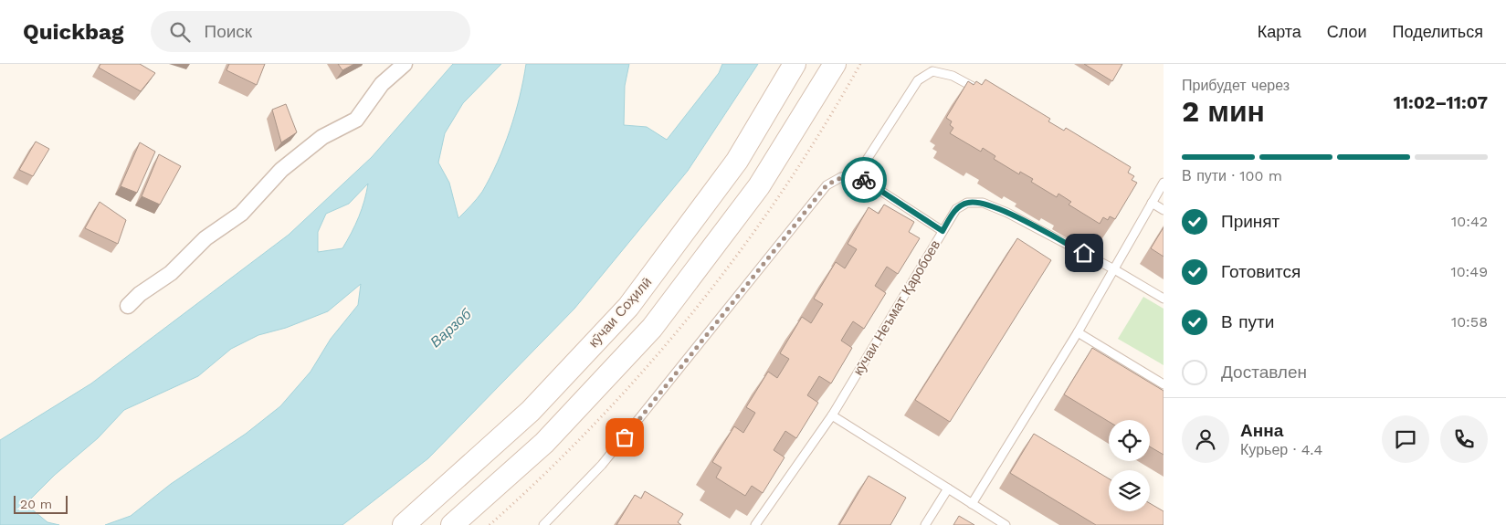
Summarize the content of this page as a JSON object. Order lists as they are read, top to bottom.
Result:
{
  "streets": {
    "main road": ["кӯчаи Соҳилӣ"],
    "lane": ["кӯчаи Неъмат Қаробоев"]
  },
  "water": ["Варзоб"],
  "scale_bar": "20 m",
  "page": {
    "header": "Quickbag",
    "search": "Поиск",
    "nav": ["Карта", "Слои", "Поделиться"],
    "heading": ["2 мин", "Прибудет через", "11:02–11:07"],
    "panel": ["Анна", "Курьер · 4.4"],
    "bar": "В пути · 100 m",
    "list": [
      ["Принят", "10:42"],
      ["Готовится", "10:49"],
      ["В пути", "10:58"],
      "Доставлен"
    ],
    "scale": "20 m"
  }
}
